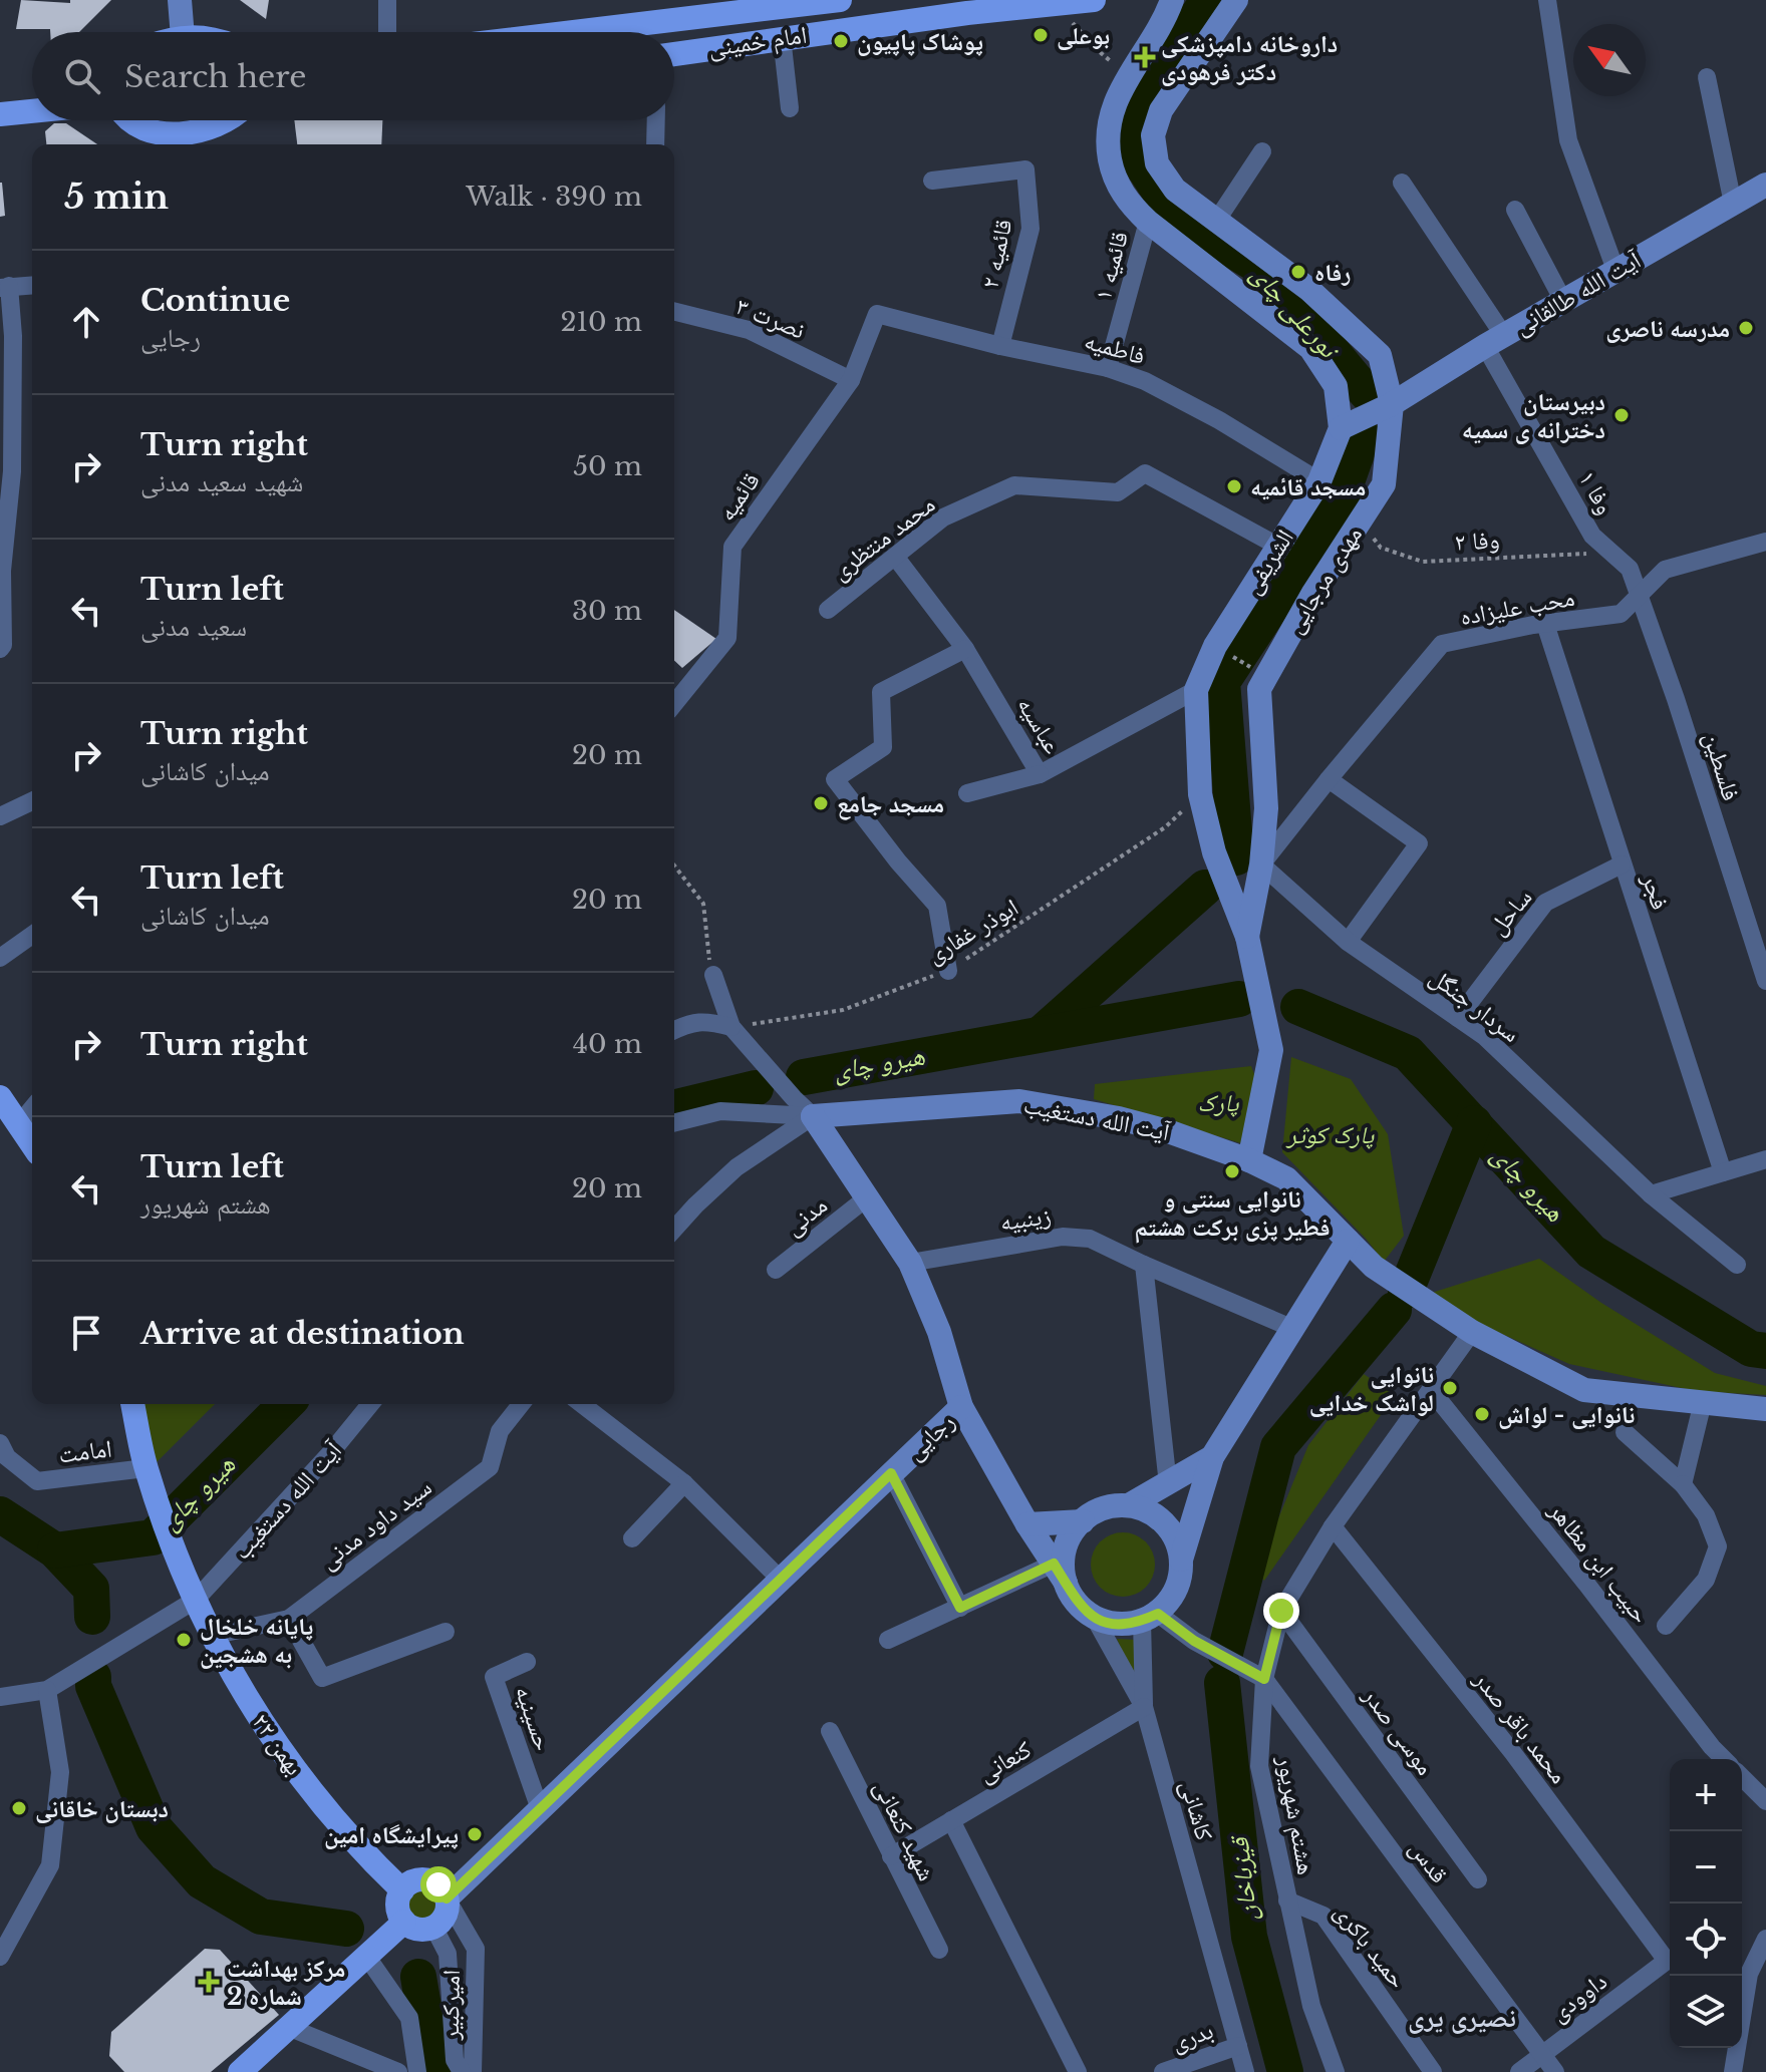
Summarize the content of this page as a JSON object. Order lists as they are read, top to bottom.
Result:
{
  "streets": {
    "main road": [
      "امام خمینی",
      "آیت الله طالقانی",
      "الشریفی",
      "مهدی مرجایی",
      "آیت الله دستغیب",
      "رجایی",
      "۲۲ بهمن"
    ],
    "street": [
      "قائمیه ۲",
      "قائمیه ۱",
      "نصرت ۳",
      "فاطمیه",
      "وفا ۱",
      "قائمیه",
      "محمد منتظری",
      "محب علیزاده",
      "عباسیه",
      "فلسطین",
      "فجر",
      "ساحل",
      "سردار جنگل",
      "مدنی",
      "زینبیه",
      "امامت",
      "سید داود مدنی",
      "حبیب ابن مظاهر",
      "حسینیه",
      "محمد باقر صدر",
      "موسی صدر",
      "کنعانی",
      "کاشانی",
      "هشتم شهریور",
      "شهید کنعانی",
      "قدس",
      "حمید باکری",
      "داوودی",
      "امیرکبیر",
      "بدری"
    ],
    "path": ["وفا ۲", "ابوذر غفاری"]
  },
  "crossings": [
    ["قائمیه ۲", "فاطمیه"],
    ["قائمیه ۱", "فاطمیه"],
    ["قائمیه ۱", "الشریفی"],
    ["آیت الله طالقانی", "وفا ۱"],
    ["آیت الله طالقانی", "الشریفی"],
    ["آیت الله طالقانی", "مهدی مرجایی"],
    ["نصرت ۳", "قائمیه"],
    ["فاطمیه", "قائمیه"],
    ["فاطمیه", "الشریفی"],
    ["وفا ۱", "وفا ۲"],
    ["وفا ۱", "فلسطین"],
    ["محمد منتظری", "الشریفی"],
    ["محمد منتظری", "عباسیه"],
    ["وفا ۲", "مهدی مرجایی"],
    ["الشریفی", "مهدی مرجایی"],
    ["الشریفی", "عباسیه"],
    ["الشریفی", "ابوذر غفاری"],
    ["مهدی مرجایی", "محب علیزاده"],
    ["مهدی مرجایی", "سردار جنگل"],
    ["محب علیزاده", "فلسطین"],
    ["محب علیزاده", "فجر"],
    ["محب علیزاده", "سردار جنگل"],
    ["فجر", "ساحل"],
    ["ساحل", "سردار جنگل"],
    ["آیت الله دستغیب", "۲۲ بهمن"],
    ["آیت الله دستغیب", "هشتم شهریور"],
    ["رجایی", "حسینیه"],
    ["رجایی", "۲۲ بهمن"],
    ["رجایی", "امیرکبیر"],
    ["امامت", "۲۲ بهمن"],
    ["سید داود مدنی", "۲۲ بهمن"],
    ["حبیب ابن مظاهر", "هشتم شهریور"],
    ["محمد باقر صدر", "هشتم شهریور"],
    ["محمد باقر صدر", "داوودی"],
    ["موسی صدر", "هشتم شهریور"],
    ["۲۲ بهمن", "امیرکبیر"],
    ["کنعانی", "کاشانی"],
    ["کنعانی", "شهید کنعانی"],
    ["کاشانی", "بدری"],
    ["هشتم شهریور", "قدس"],
    ["هشتم شهریور", "حمید باکری"],
    ["قدس", "داوودی"]
  ],
  "districts": ["نصیری یری"],
  "water": ["نورعلی چای", "هیرو چای", "قیزباخان"],
  "parks": ["پارک", "پارک کوثر"],
  "places": {
    "other": [
      "بوعلی",
      "پوشاک پاپیون",
      "رفاه",
      "مدرسه ناصری",
      "دبیرستان دخترانه ی سمیه",
      "مسجد قائمیه",
      "مسجد جامع",
      "نانوایی سنتی و فطیر پزی برکت هشتم",
      "نانوایی لواشک خدایی",
      "نانوایی - لواش",
      "پایانه خلخال به هشجین",
      "دبستان خاقانی",
      "پیرایشگاه امین"
    ],
    "health": ["داروخانه دامپزشکی دکتر فرهودی", "مرکز بهداشت شماره 2"]
  },
  "north": "top left",
  "page": {
    "search": "Search here",
    "heading": ["5 min", "Walk · 390 m"],
    "list": [
      ["Continue", "رجایی", "210 m"],
      ["Turn right", "شهید سعید مدنی", "50 m"],
      ["Turn left", "سعید مدنی", "30 m"],
      ["Turn right", "میدان کاشانی", "20 m"],
      ["Turn left", "میدان کاشانی", "20 m"],
      ["Turn right", "40 m"],
      ["Turn left", "هشتم شهریور", "20 m"],
      "Arrive at destination"
    ],
    "map_buttons": ["+", "−"]
  }
}
